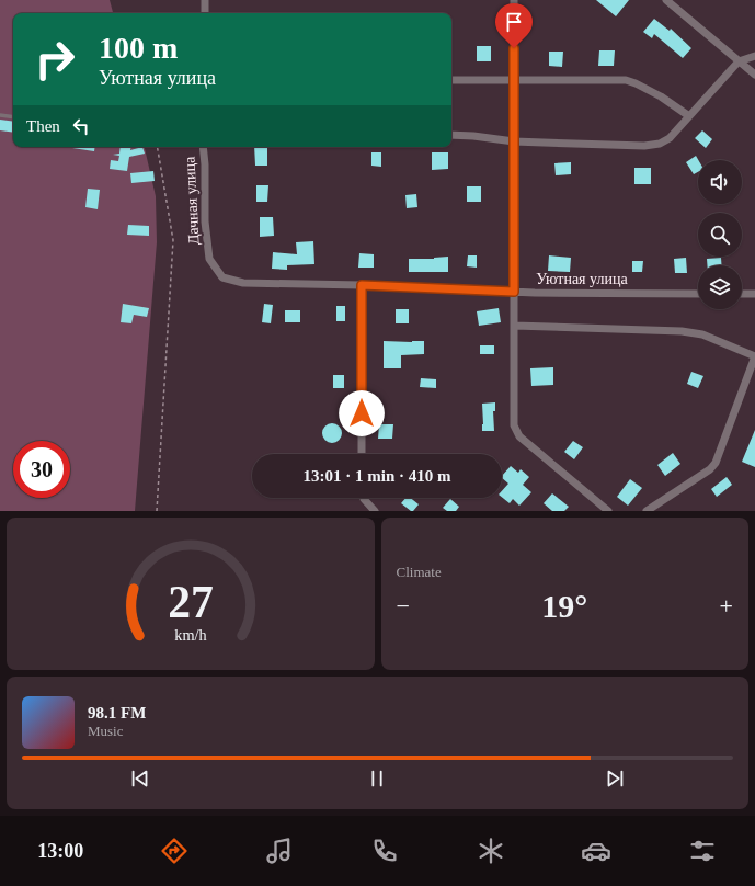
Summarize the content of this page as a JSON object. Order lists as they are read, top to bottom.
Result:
{
  "streets": {
    "street": ["Дачная улица", "Уютная улица"]
  },
  "crossings": [
    ["Дачная улица", "Уютная улица"]
  ],
  "page": {
    "turn": ["100 m", "Уютная улица"],
    "then": "Then",
    "limit": "30",
    "trip": "13:01 · 1 min · 410 m",
    "tile": "Climate",
    "heat": ["−", "19°", "+"],
    "song": ["98.1 FM", "Music"],
    "tabs": "13:00",
    "gauge": ["27", "km/h"]
  }
}
